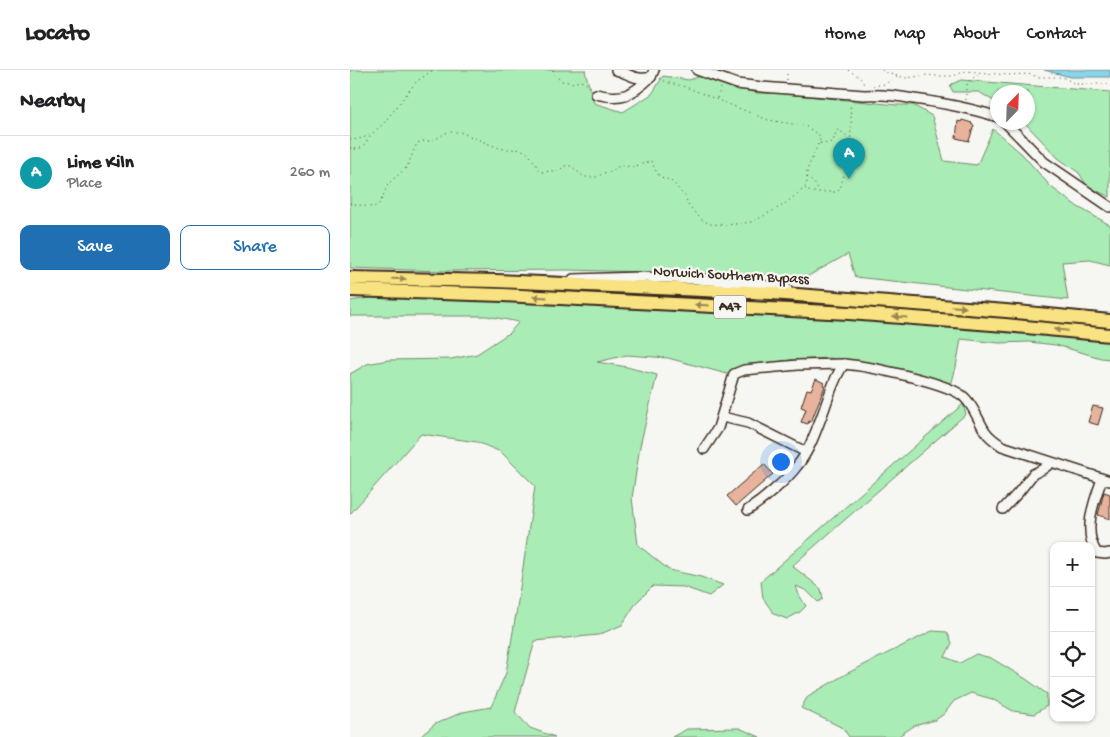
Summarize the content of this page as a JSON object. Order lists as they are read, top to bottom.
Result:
{
  "streets": {
    "highway": ["Norwich Southern Bypass", "A47"]
  },
  "north": "top right",
  "page": {
    "header": "Locato",
    "nav": [
      "Home",
      "Map",
      "About",
      "Contact"
    ],
    "heading": "Nearby",
    "list": [
      {
        "mark": "A",
        "name": "Lime Kiln",
        "note": "Place",
        "value": "260 m"
      }
    ],
    "pins": "A",
    "buttons": ["Save", "Share"],
    "map_buttons": ["+", "−"]
  }
}
